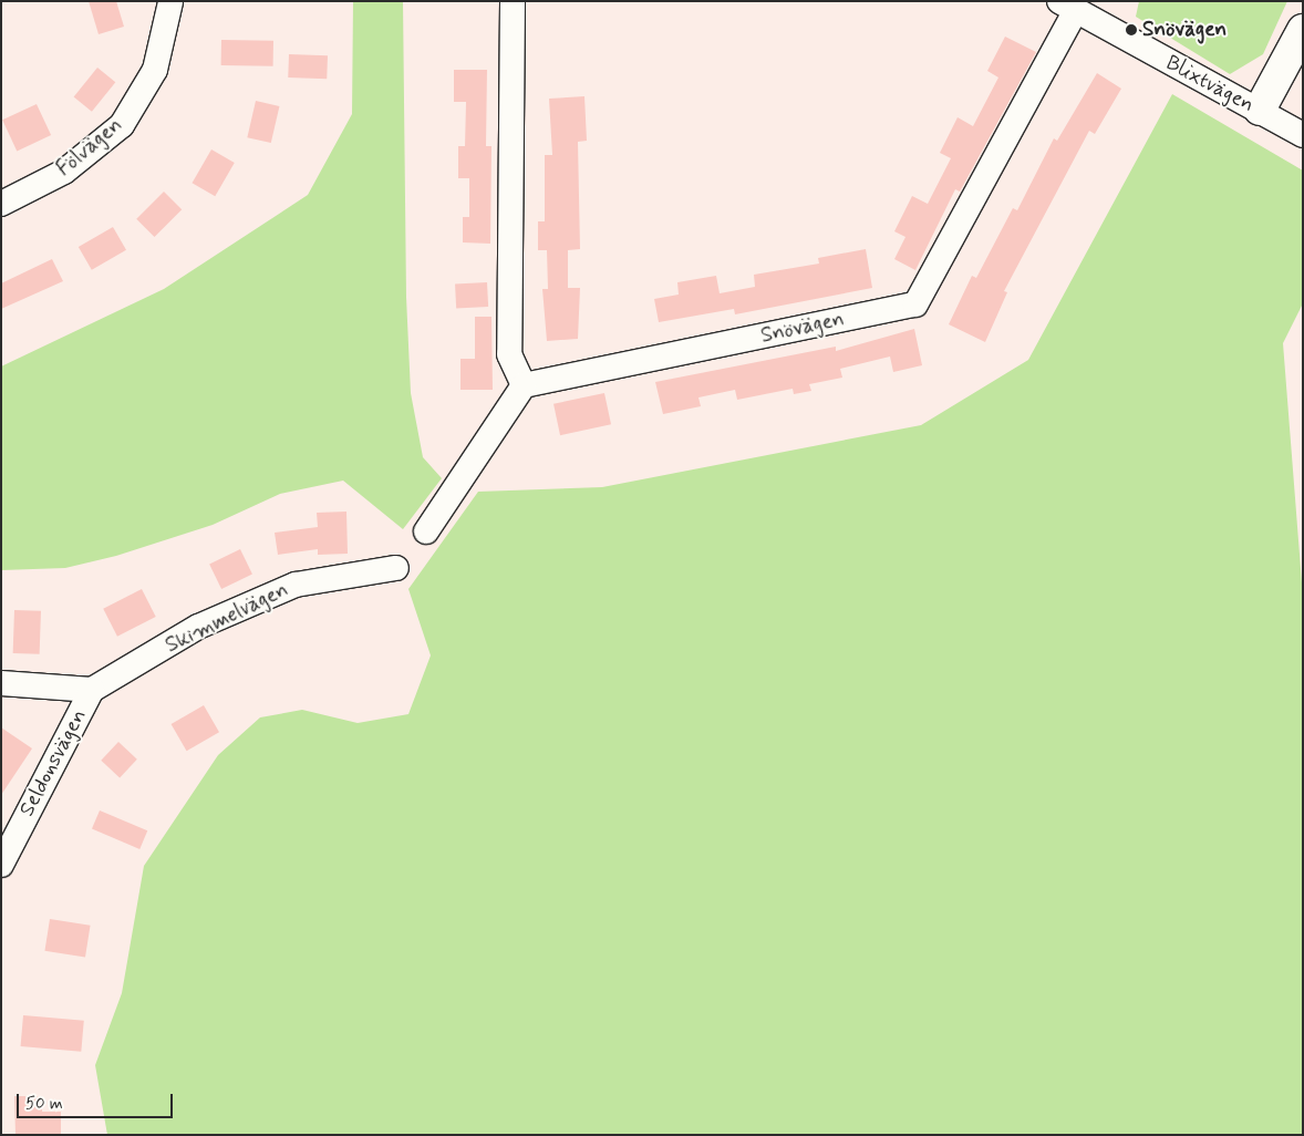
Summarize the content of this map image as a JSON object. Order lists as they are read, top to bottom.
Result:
{
  "streets": {
    "street": [
      "Blixtvägen",
      "Fölvägen",
      "Snövägen",
      "Skimmelvägen",
      "Seldonsvägen"
    ]
  },
  "crossings": [
    ["Blixtvägen", "Snövägen"],
    ["Skimmelvägen", "Seldonsvägen"]
  ],
  "places": ["Snövägen"],
  "scale_bar": "50 m"
}
